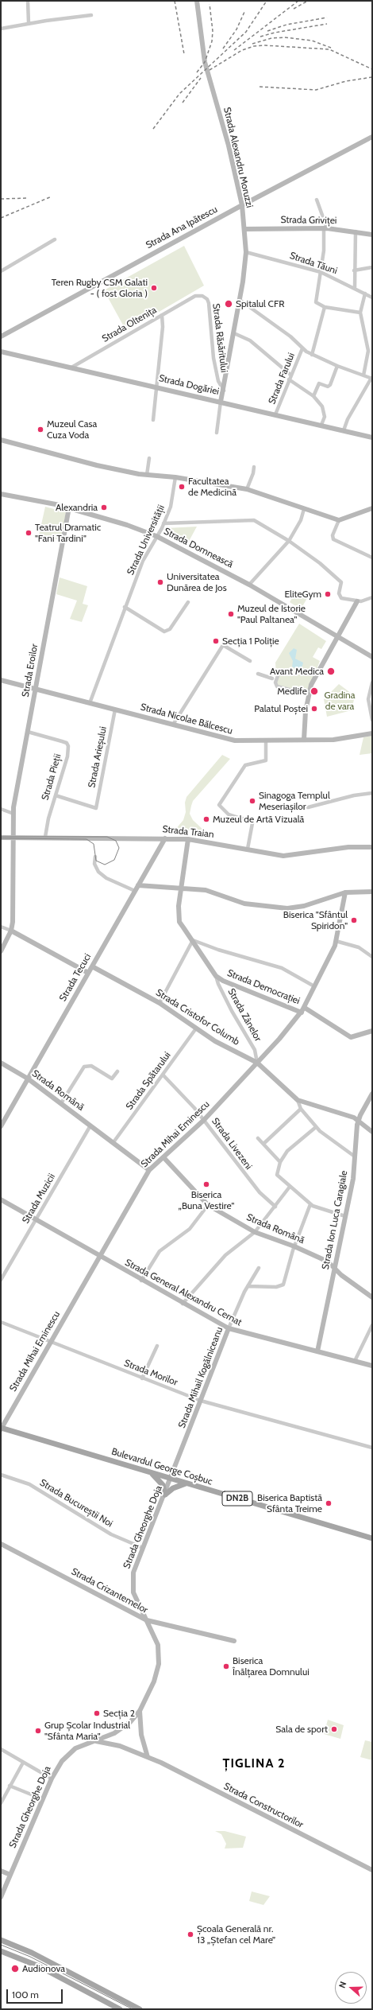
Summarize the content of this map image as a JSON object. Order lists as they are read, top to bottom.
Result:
{
  "streets": {
    "main road": ["Bulevardul George Coșbuc", "DN2B"],
    "street": [
      "Strada Alexandru Moruzzi",
      "Strada Griviței",
      "Strada Ana Ipătescu",
      "Strada Tăuni",
      "Strada Oltenița",
      "Strada Răsăritului",
      "Strada Farului",
      "Strada Dogăriei",
      "Strada Universității",
      "Strada Domnească",
      "Strada Eroilor",
      "Strada Nicolae Bălcescu",
      "Strada Arieșului",
      "Strada Pieții",
      "Strada Traian",
      "Strada Tecuci",
      "Strada Democrației",
      "Strada Zânelor",
      "Strada Cristofor Columb",
      "Strada Spătarului",
      "Strada Română",
      "Strada Mihai Eminescu",
      "Strada Livezeni",
      "Strada Muzicii",
      "Strada Ion Luca Caragiale",
      "Strada General Alexandru Cernat",
      "Strada Morilor",
      "Strada Mihail Kogălniceanu",
      "Strada Bucureștii Noi",
      "Strada Gheorghe Doja",
      "Strada Crizantemelor",
      "Strada Constructorilor"
    ]
  },
  "crossings": [
    ["Strada Alexandru Moruzzi", "Strada Griviței"],
    ["Strada Alexandru Moruzzi", "Strada Ana Ipătescu"],
    ["Strada Alexandru Moruzzi", "Strada Tăuni"],
    ["Strada Alexandru Moruzzi", "Strada Răsăritului"],
    ["Strada Alexandru Moruzzi", "Strada Dogăriei"],
    ["Strada Oltenița", "Strada Răsăritului"],
    ["Strada Oltenița", "Strada Dogăriei"],
    ["Strada Farului", "Strada Dogăriei"],
    ["Strada Universității", "Strada Domnească"],
    ["Strada Universității", "Strada Nicolae Bălcescu"],
    ["Strada Domnească", "Strada Eroilor"],
    ["Strada Eroilor", "Strada Nicolae Bălcescu"],
    ["Strada Eroilor", "Strada Pieții"],
    ["Strada Eroilor", "Strada Traian"],
    ["Strada Nicolae Bălcescu", "Strada Arieșului"],
    ["Strada Arieșului", "Strada Pieții"],
    ["Strada Pieții", "Strada Traian"],
    ["Strada Traian", "Strada Tecuci"],
    ["Strada Traian", "Strada Democrației"],
    ["Strada Tecuci", "Strada Cristofor Columb"],
    ["Strada Tecuci", "Strada Română"],
    ["Strada Democrației", "Strada Zânelor"],
    ["Strada Democrației", "Strada Mihai Eminescu"],
    ["Strada Zânelor", "Strada Cristofor Columb"],
    ["Strada Zânelor", "Strada Mihai Eminescu"],
    ["Strada Cristofor Columb", "Strada Spătarului"],
    ["Strada Cristofor Columb", "Strada Mihai Eminescu"],
    ["Strada Cristofor Columb", "Strada Ion Luca Caragiale"],
    ["Strada Spătarului", "Strada Română"],
    ["Strada Spătarului", "Strada Livezeni"],
    ["Strada Română", "Strada Mihai Eminescu"],
    ["Strada Română", "Strada Muzicii"],
    ["Strada Română", "Strada Ion Luca Caragiale"],
    ["Strada Mihai Eminescu", "Strada Livezeni"],
    ["Strada Mihai Eminescu", "Strada General Alexandru Cernat"],
    ["Strada Mihai Eminescu", "Strada Morilor"],
    ["Strada Mihai Eminescu", "Bulevardul George Coșbuc"],
    ["Strada Muzicii", "Strada General Alexandru Cernat"],
    ["Strada Ion Luca Caragiale", "Strada General Alexandru Cernat"],
    ["Strada General Alexandru Cernat", "Strada Mihail Kogălniceanu"],
    ["Strada Morilor", "Strada Mihail Kogălniceanu"],
    ["Strada Mihail Kogălniceanu", "Bulevardul George Coșbuc"],
    ["Strada Mihail Kogălniceanu", "Strada Gheorghe Doja"],
    ["Bulevardul George Coșbuc", "Strada Gheorghe Doja"],
    ["Strada Bucureștii Noi", "Strada Gheorghe Doja"],
    ["Strada Gheorghe Doja", "Strada Crizantemelor"],
    ["Strada Gheorghe Doja", "Strada Constructorilor"]
  ],
  "districts": ["ȚIGLINA 2"],
  "parks": ["Gradina de vara"],
  "places": [
    "Teren Rugby CSM Galati - ( fost Gloria )",
    "Spitalul CFR",
    "Muzeul Casa Cuza Voda",
    "Facultatea de Medicină",
    "Alexandria",
    "Teatrul Dramatic \"Fani Tardini\"",
    "Universitatea Dunărea de Jos",
    "EliteGym",
    "Muzeul de Istorie \"Paul Paltanea\"",
    "Secția 1 Poliție",
    "Avant Medica",
    "Medlife",
    "Palatul Poștei",
    "Sinagoga Templul Meseriașilor",
    "Muzeul de Artă Vizuală",
    "Biserica \"Sfântul Spiridon\"",
    "Biserica „Buna Vestire\"",
    "Biserica Baptistă Sfânta Treime",
    "Biserica Înălțarea Domnului",
    "Secția 2",
    "Sala de sport",
    "Grup Școlar Industrial \"Sfânta Maria\"",
    "Școala Generală nr. 13 „Ștefan cel Mare”",
    "Audionova"
  ],
  "scale_bar": "100 m",
  "north": "left"
}
